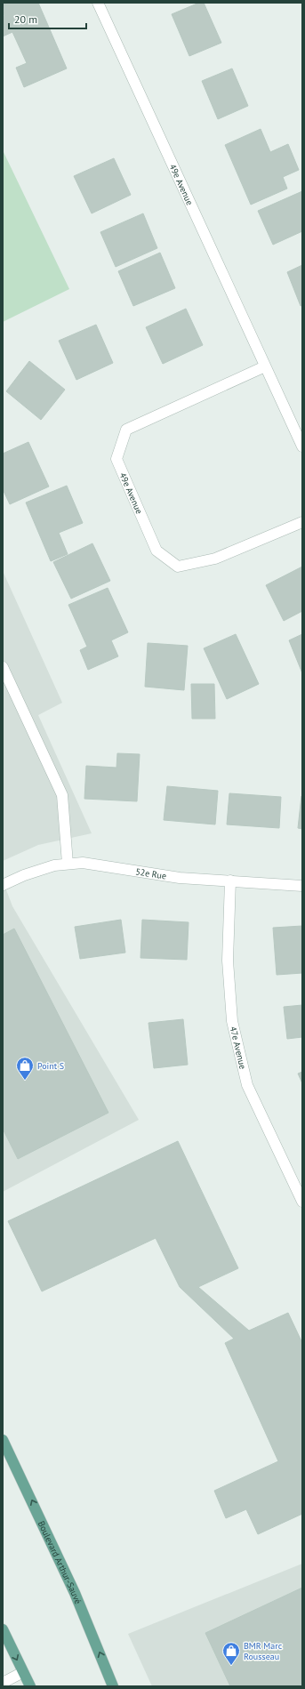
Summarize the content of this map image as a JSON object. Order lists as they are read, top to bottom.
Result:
{
  "streets": {
    "main road": ["Boulevard Arthur-Sauvé"],
    "street": ["49e Avenue", "52e Rue", "47e Avenue"]
  },
  "crossings": [
    ["52e Rue", "47e Avenue"]
  ],
  "one_way": ["Boulevard Arthur-Sauvé"],
  "places": {
    "shop": ["Point S", "BMR Marc Rousseau"]
  },
  "scale_bar": "20 m"
}
